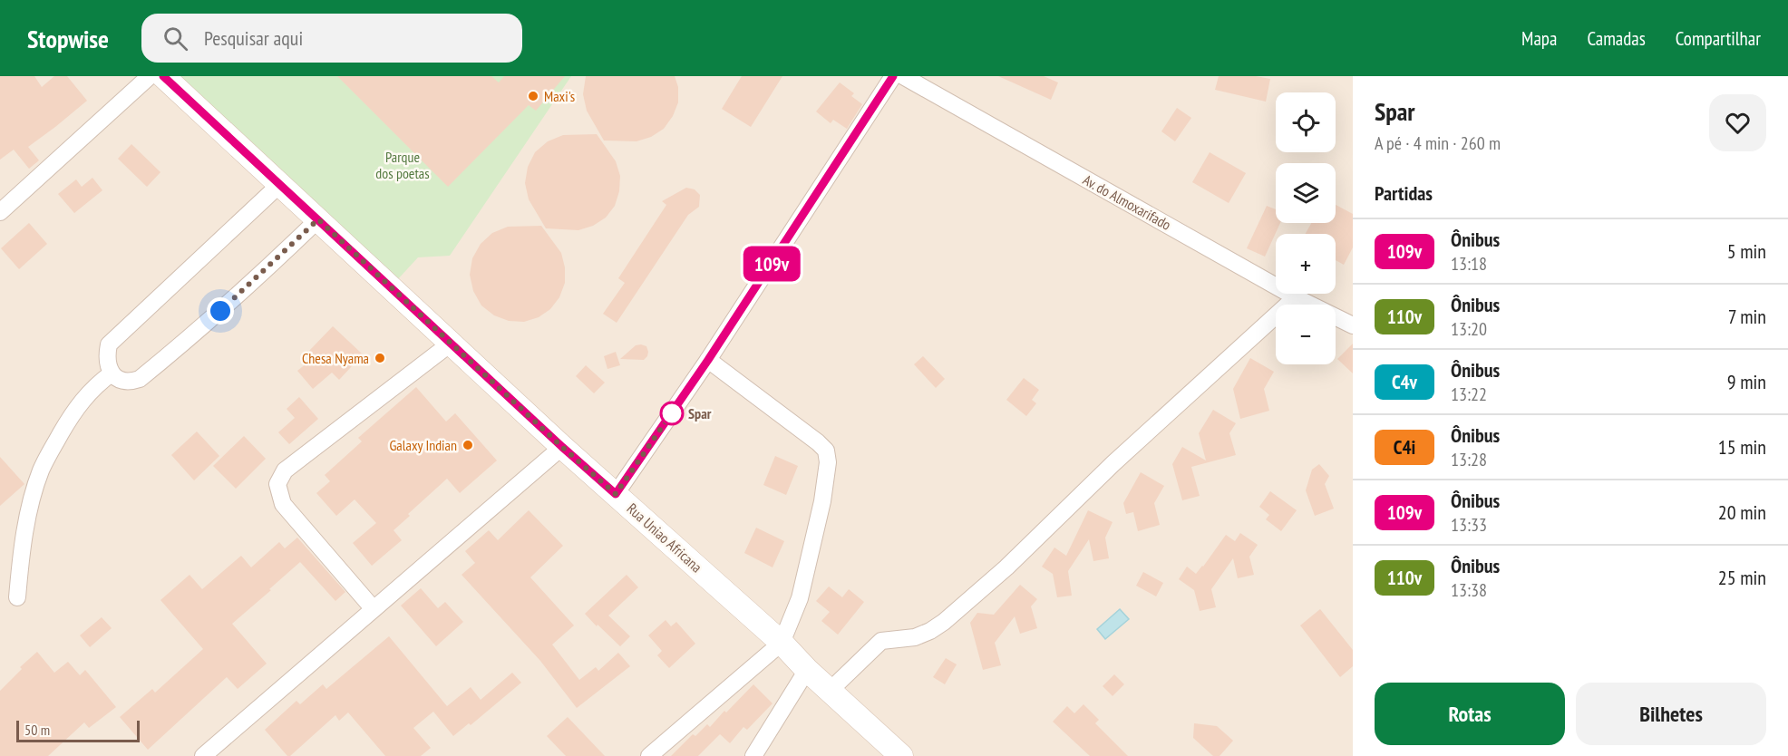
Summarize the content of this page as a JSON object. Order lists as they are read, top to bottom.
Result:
{
  "streets": {
    "main road": ["Rua Uniao Africana"],
    "street": ["Av. do Almoxarifado"]
  },
  "parks": ["Parque dos poetas"],
  "places": [
    "Maxi's",
    "Chesa Nyama",
    "Spar",
    "Galaxy Indian"
  ],
  "lines": ["bus line 109v"],
  "scale_bar": "50 m",
  "page": {
    "header": "Stopwise",
    "search": "Pesquisar aqui",
    "nav": ["Mapa", "Camadas", "Compartilhar"],
    "on_map": "109v",
    "heading": [
      ["Spar", "A pé · 4 min · 260 m"],
      "Partidas"
    ],
    "map_buttons": ["+", "−"],
    "list": [
      {
        "mark": "109v",
        "name": "Ônibus",
        "note": "13:18",
        "value": "5 min"
      },
      {
        "mark": "110v",
        "name": "Ônibus",
        "note": "13:20",
        "value": "7 min"
      },
      {
        "mark": "C4v",
        "name": "Ônibus",
        "note": "13:22",
        "value": "9 min"
      },
      {
        "mark": "C4i",
        "name": "Ônibus",
        "note": "13:28",
        "value": "15 min"
      },
      {
        "mark": "109v",
        "name": "Ônibus",
        "note": "13:33",
        "value": "20 min"
      },
      {
        "mark": "110v",
        "name": "Ônibus",
        "note": "13:38",
        "value": "25 min"
      }
    ],
    "buttons": ["Rotas", "Bilhetes"],
    "scale": "50 m"
  }
}
